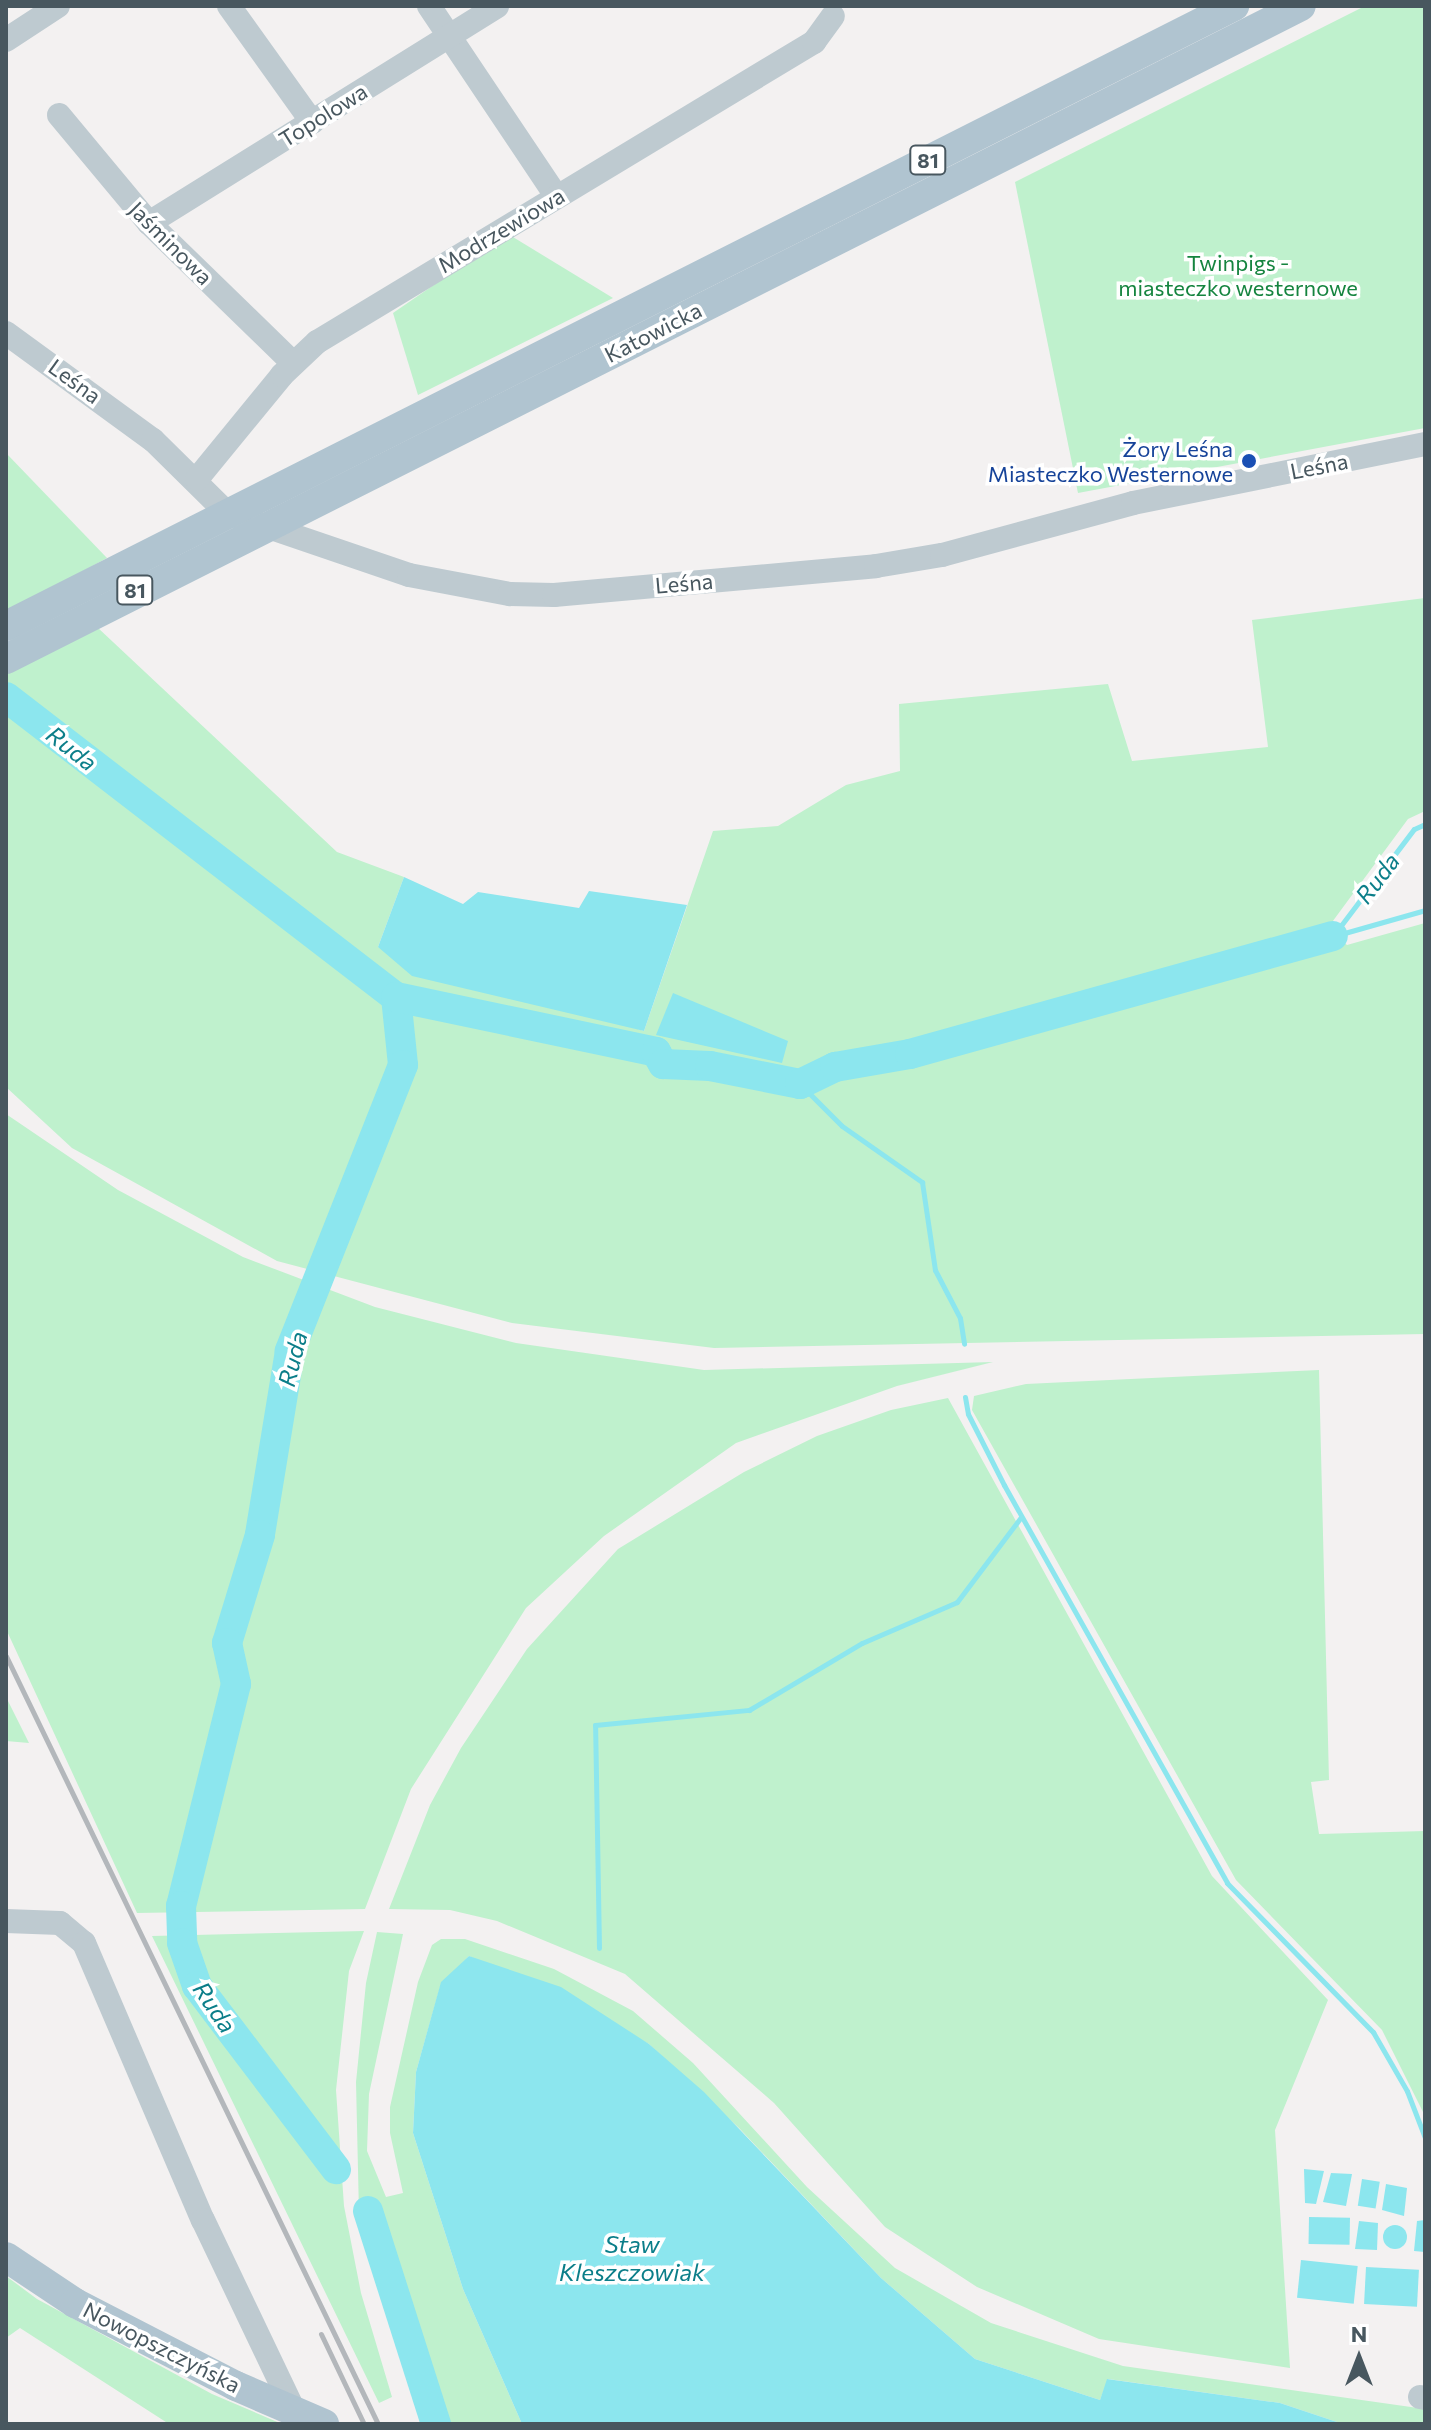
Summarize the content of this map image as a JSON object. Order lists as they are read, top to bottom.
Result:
{
  "streets": {
    "main road": ["81", "Katowicka", "Nowopszczyńska"],
    "street": [
      "Topolowa",
      "Modrzewiowa",
      "Jaśminowa",
      "Leśna"
    ]
  },
  "crossings": [
    ["Topolowa", "Jaśminowa"],
    ["Modrzewiowa", "Jaśminowa"],
    ["Modrzewiowa", "Leśna"],
    ["Katowicka", "Leśna"]
  ],
  "water": ["Ruda", "Staw Kleszczowiak"],
  "parks": ["Twinpigs - miasteczko westernowe"],
  "places": ["Żory Leśna Miasteczko Westernowe"],
  "north": "top"
}
